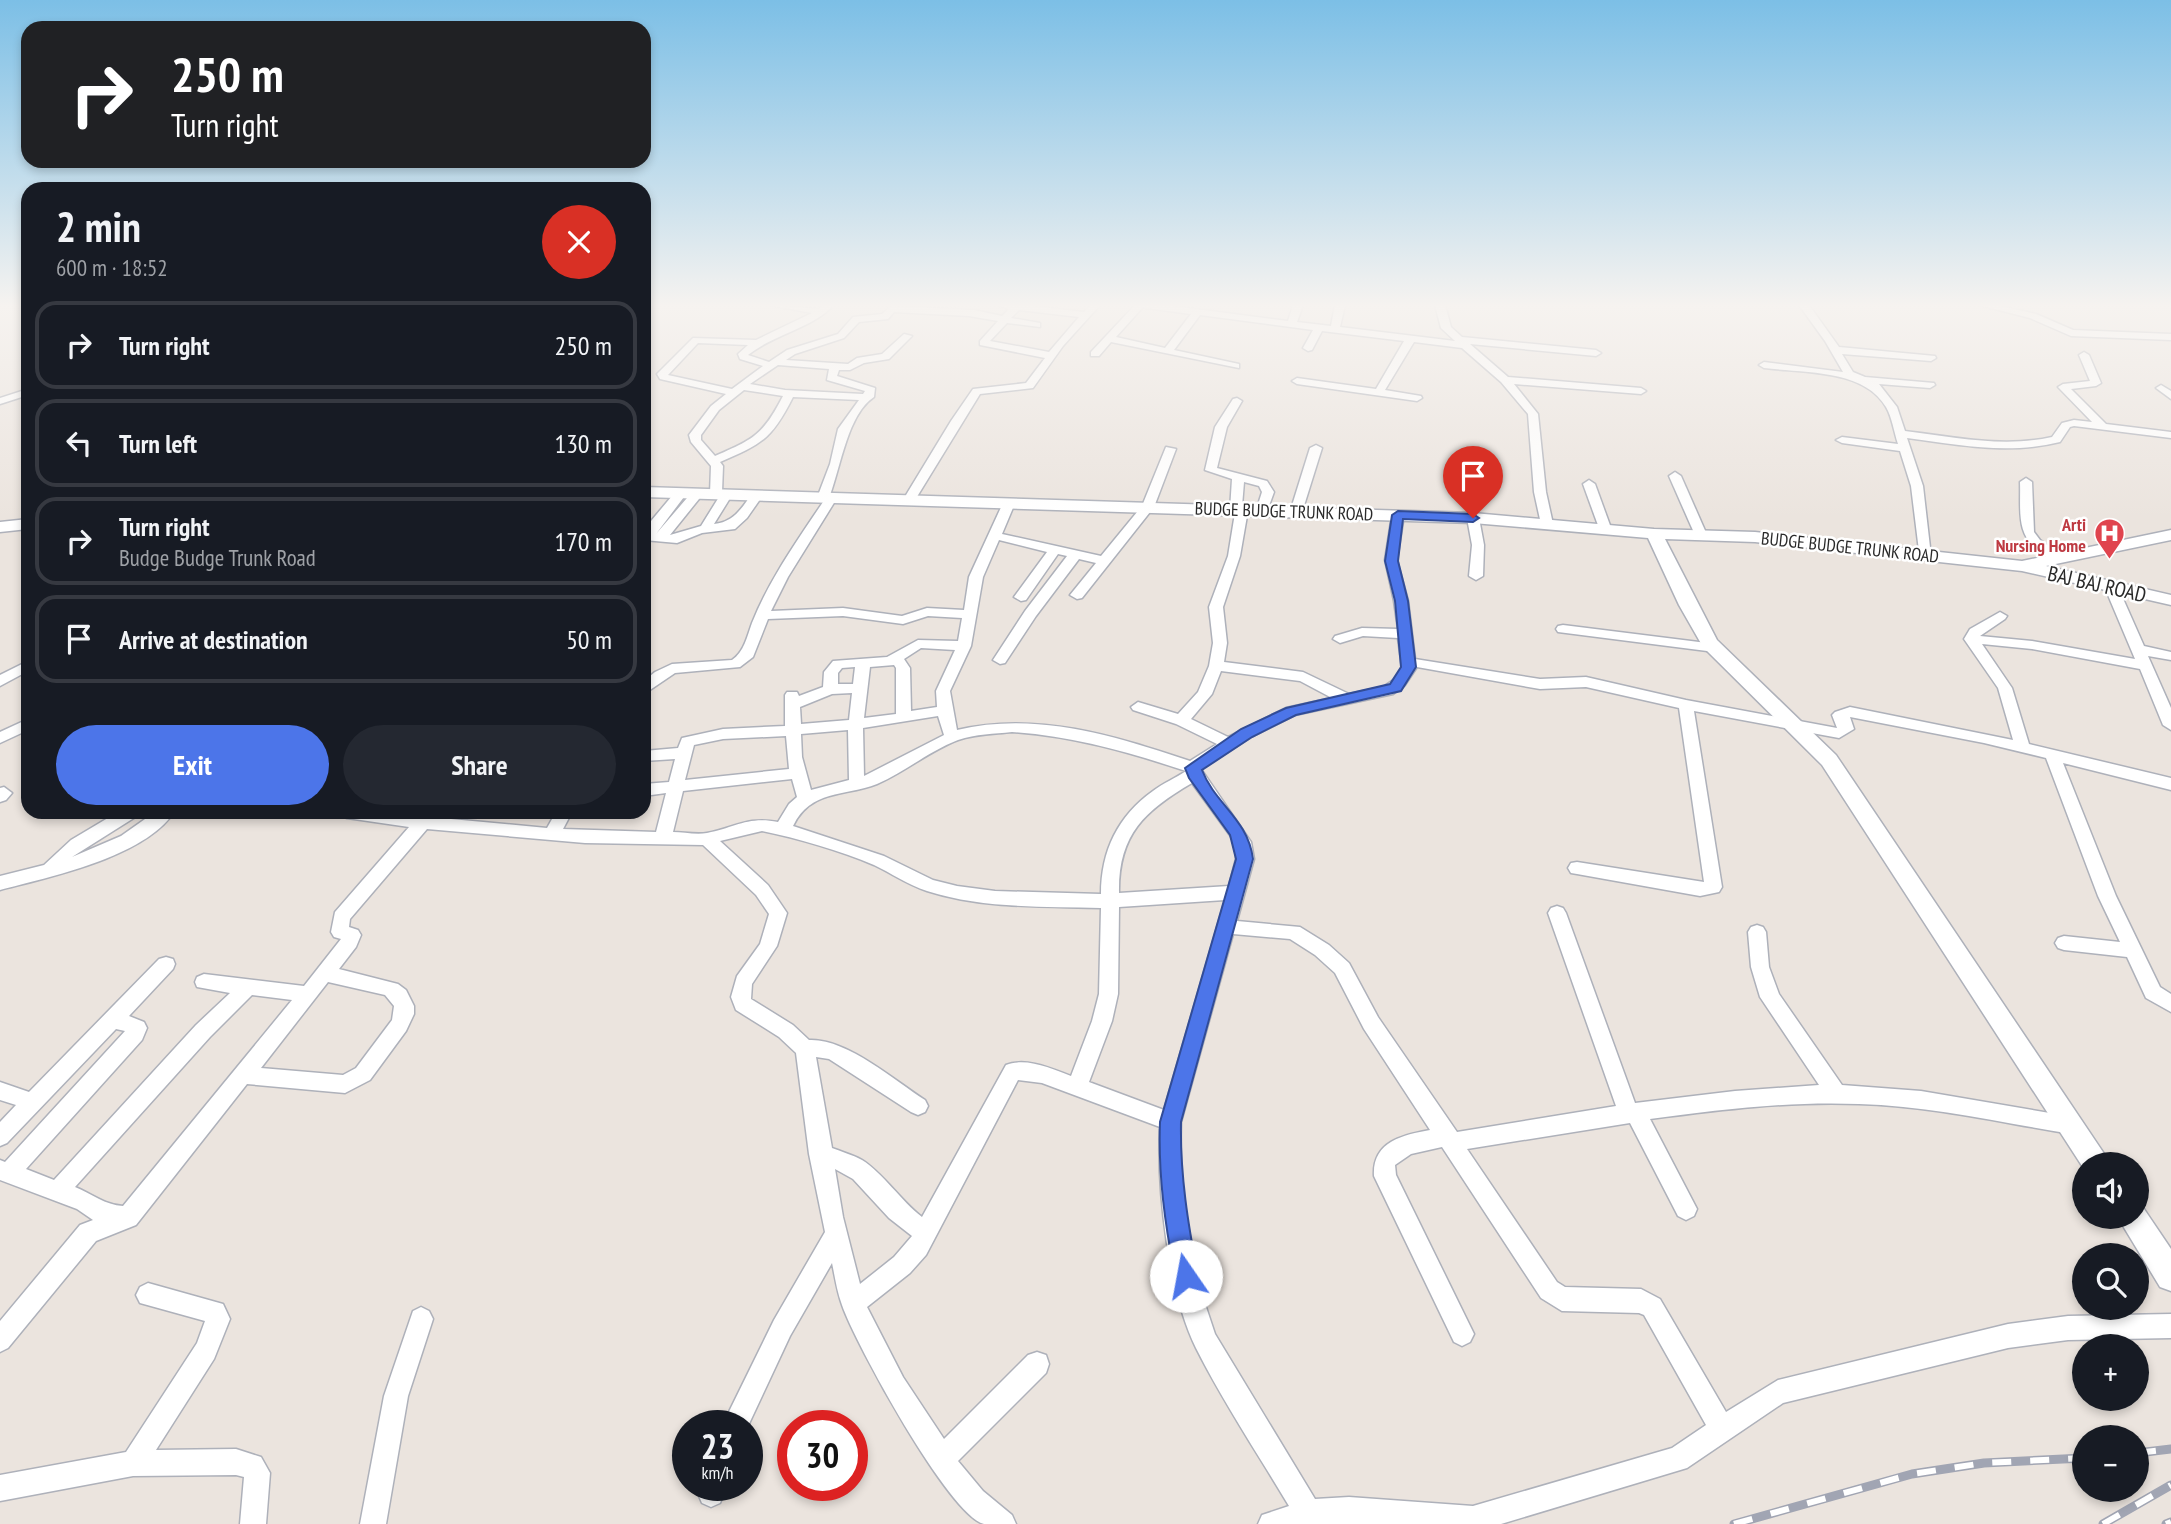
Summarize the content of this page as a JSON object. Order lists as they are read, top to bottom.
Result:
{
  "streets": {
    "main road": ["BUDGE BUDGE TRUNK ROAD", "BAJ BAJ ROAD"]
  },
  "crossings": [
    ["BUDGE BUDGE TRUNK ROAD", "BAJ BAJ ROAD"]
  ],
  "places": {
    "hospital": ["Arti Nursing Home"]
  },
  "page": {
    "turn": ["250 m", "Turn right"],
    "heading": ["2 min", "600 m · 18:52"],
    "list": [
      {
        "name": "Turn right",
        "value": "250 m"
      },
      {
        "name": "Turn left",
        "value": "130 m"
      },
      {
        "name": "Turn right",
        "note": "Budge Budge Trunk Road",
        "value": "170 m"
      },
      {
        "name": "Arrive at destination",
        "value": "50 m"
      }
    ],
    "buttons": ["Exit", "Share"],
    "map_buttons": ["+", "−"],
    "speed": "23 km/h",
    "limit": "30"
  }
}
